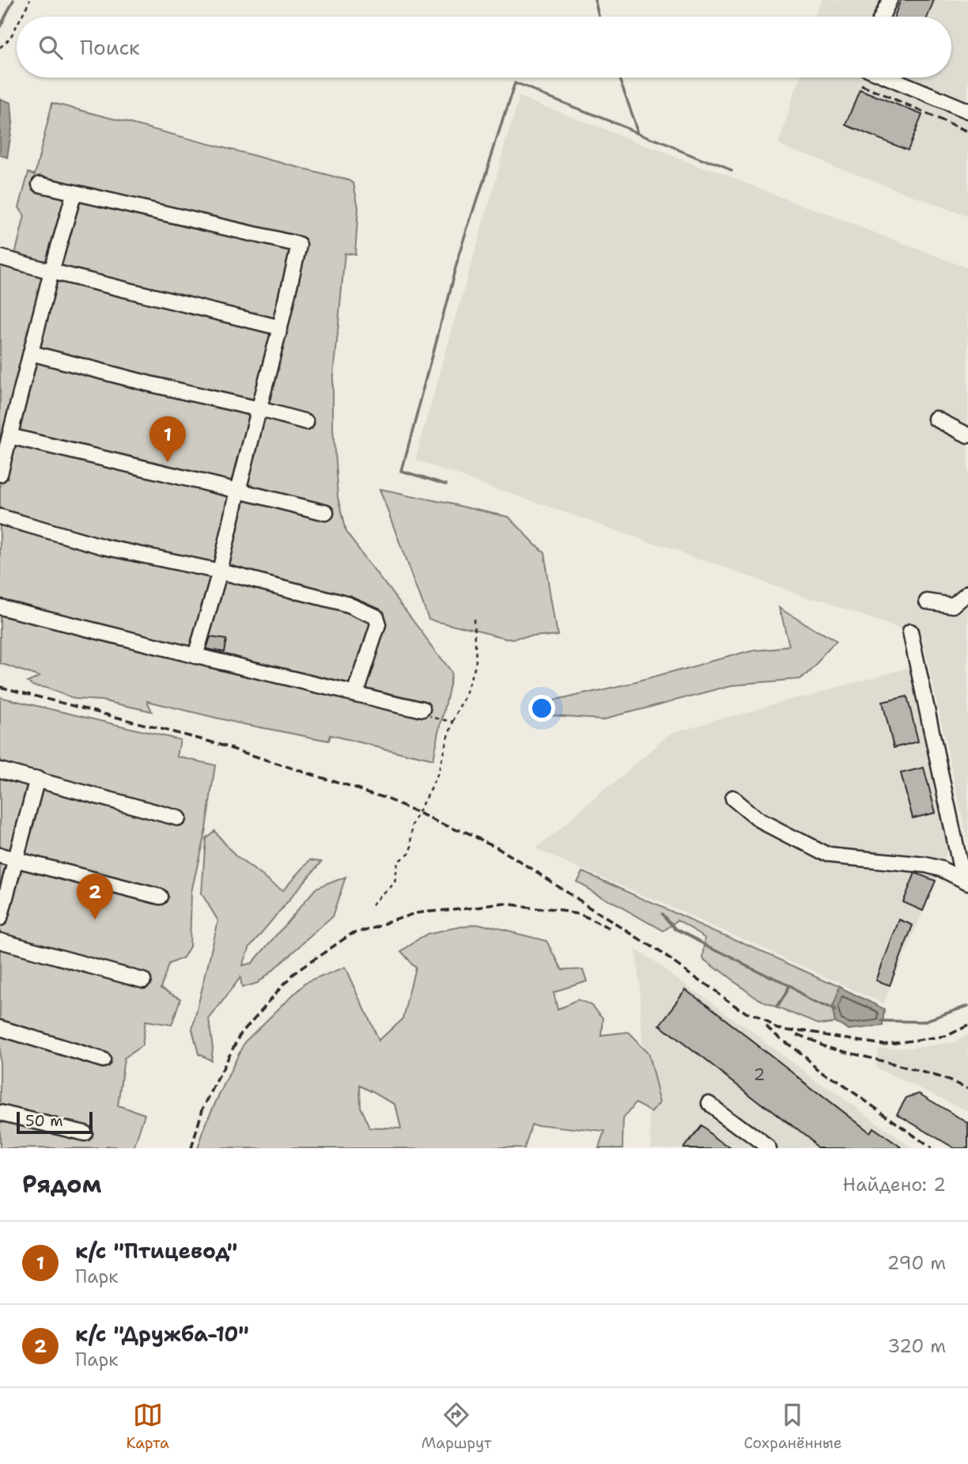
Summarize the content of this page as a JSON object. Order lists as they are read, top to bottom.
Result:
{
  "house_numbers": ["2"],
  "scale_bar": "50 m",
  "page": {
    "search": "Поиск",
    "pins": ["1", "2"],
    "scale": "50 m",
    "heading": ["Рядом", "Найдено: 2"],
    "list": [
      {
        "mark": "1",
        "name": "к/с \"Птицевод\"",
        "note": "Парк",
        "value": "290 m"
      },
      {
        "mark": "2",
        "name": "к/с \"Дружба-10\"",
        "note": "Парк",
        "value": "320 m"
      }
    ],
    "nav": ["Карта", "Маршрут", "Сохранённые"]
  }
}
